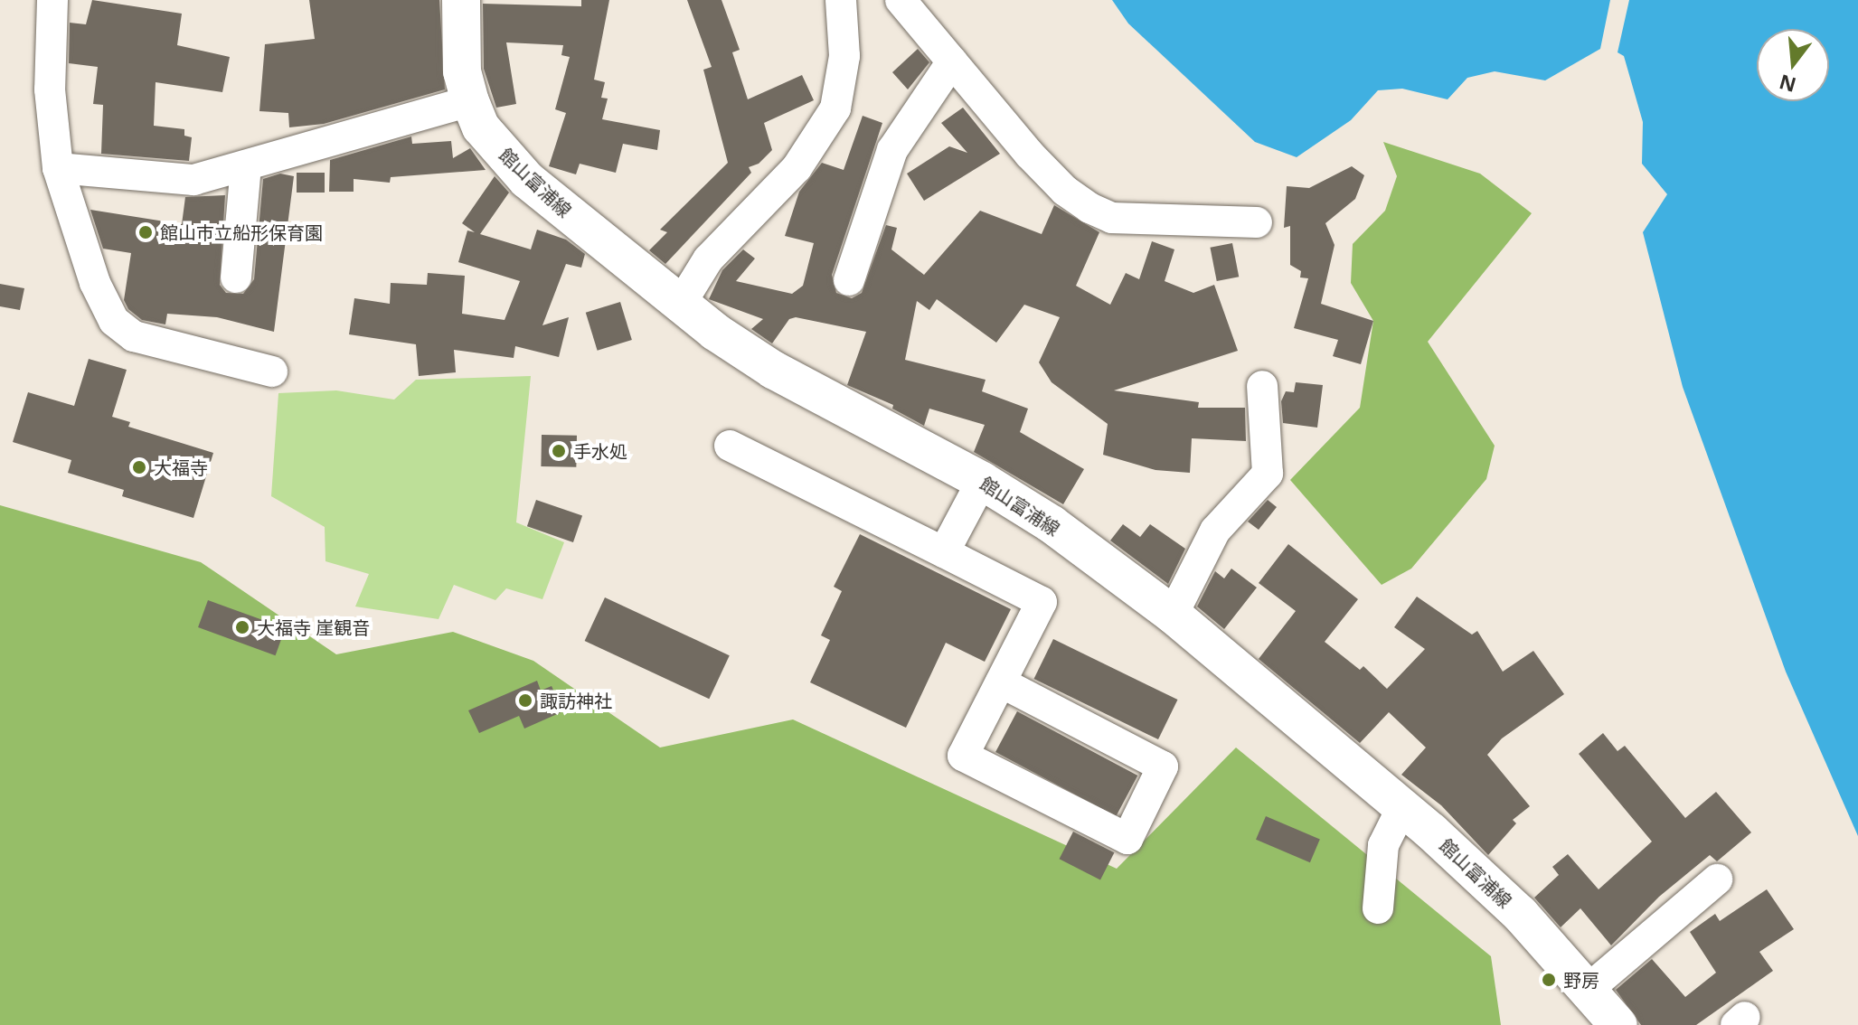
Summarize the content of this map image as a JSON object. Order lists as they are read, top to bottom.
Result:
{
  "streets": {
    "main road": ["館山富浦線"]
  },
  "places": [
    "館山市立船形保育園",
    "手水処",
    "大福寺",
    "大福寺 崖観音",
    "諏訪神社",
    "野房"
  ],
  "north": "bottom"
}
